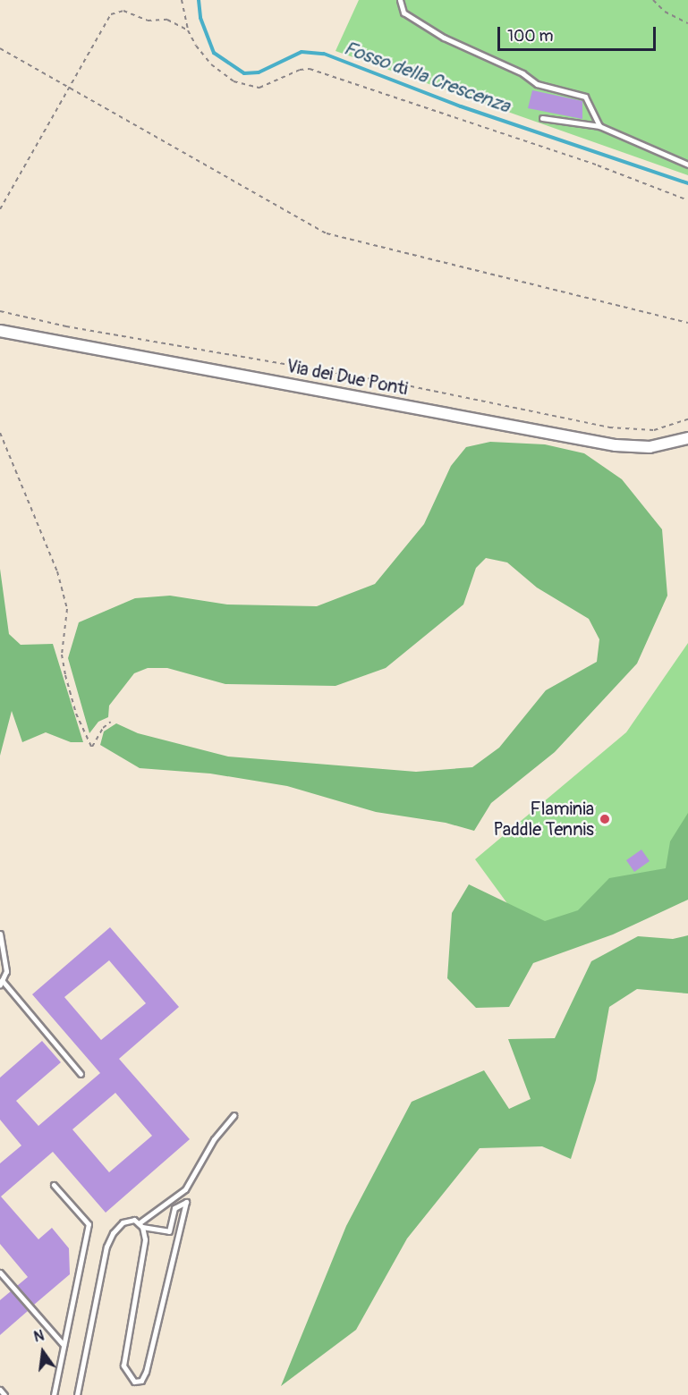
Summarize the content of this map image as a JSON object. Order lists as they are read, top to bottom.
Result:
{
  "streets": {
    "street": ["Via dei Due Ponti"]
  },
  "water": ["Fosso della Crescenza"],
  "places": ["Flaminia Paddle Tennis"],
  "scale_bar": "100 m",
  "north": "top"
}
